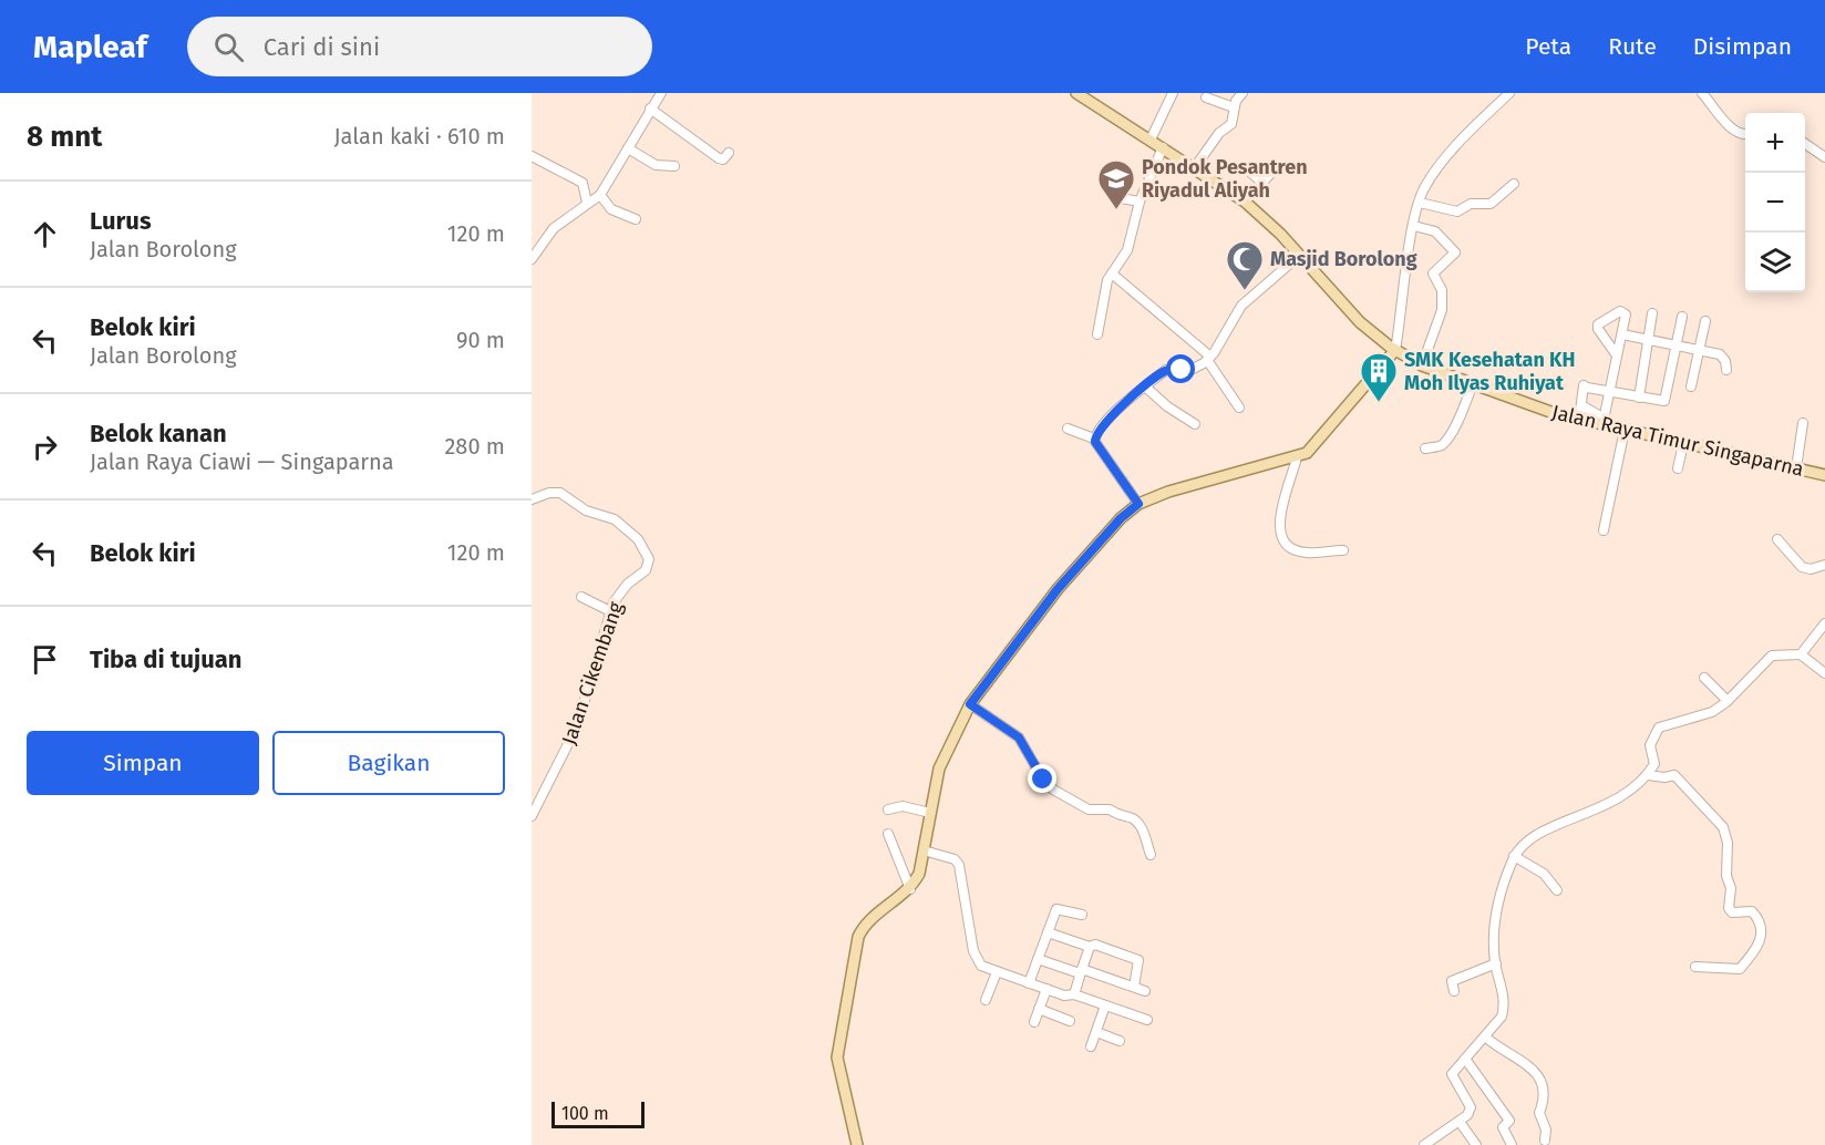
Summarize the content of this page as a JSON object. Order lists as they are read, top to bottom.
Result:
{
  "streets": {
    "main road": ["Jalan Raya Timur Singaparna"],
    "street": ["Jalan Cikembang"]
  },
  "places": {
    "school or university": ["Pondok Pesantren Riyadul Aliyah"],
    "mosque": ["Masjid Borolong"],
    "building": ["SMK Kesehatan KH Moh Ilyas Ruhiyat"]
  },
  "scale_bar": "100 m",
  "page": {
    "header": "Mapleaf",
    "search": "Cari di sini",
    "nav": ["Peta", "Rute", "Disimpan"],
    "heading": ["8 mnt", "Jalan kaki · 610 m"],
    "map_buttons": ["+", "−"],
    "list": [
      ["Lurus", "Jalan Borolong", "120 m"],
      ["Belok kiri", "Jalan Borolong", "90 m"],
      ["Belok kanan", "Jalan Raya Ciawi — Singaparna", "280 m"],
      ["Belok kiri", "120 m"],
      "Tiba di tujuan"
    ],
    "buttons": ["Simpan", "Bagikan"],
    "scale": "100 m"
  }
}
